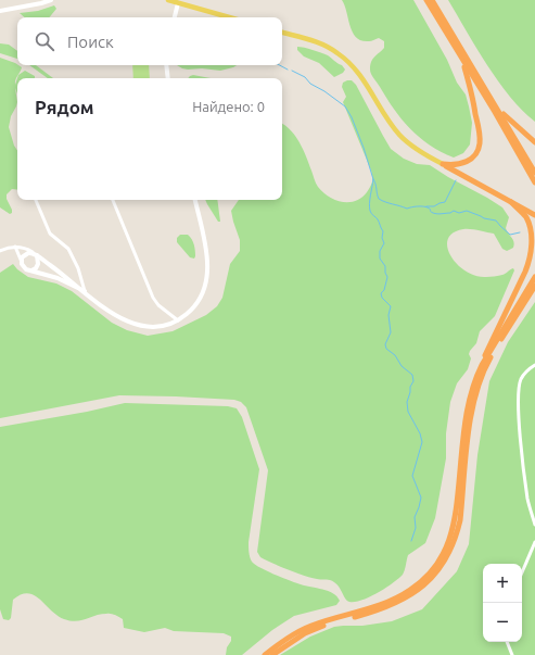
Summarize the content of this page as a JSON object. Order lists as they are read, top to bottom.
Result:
{
  "page": {
    "search": "Поиск",
    "heading": ["Рядом", "Найдено: 0"],
    "map_buttons": ["+", "−"]
  }
}
